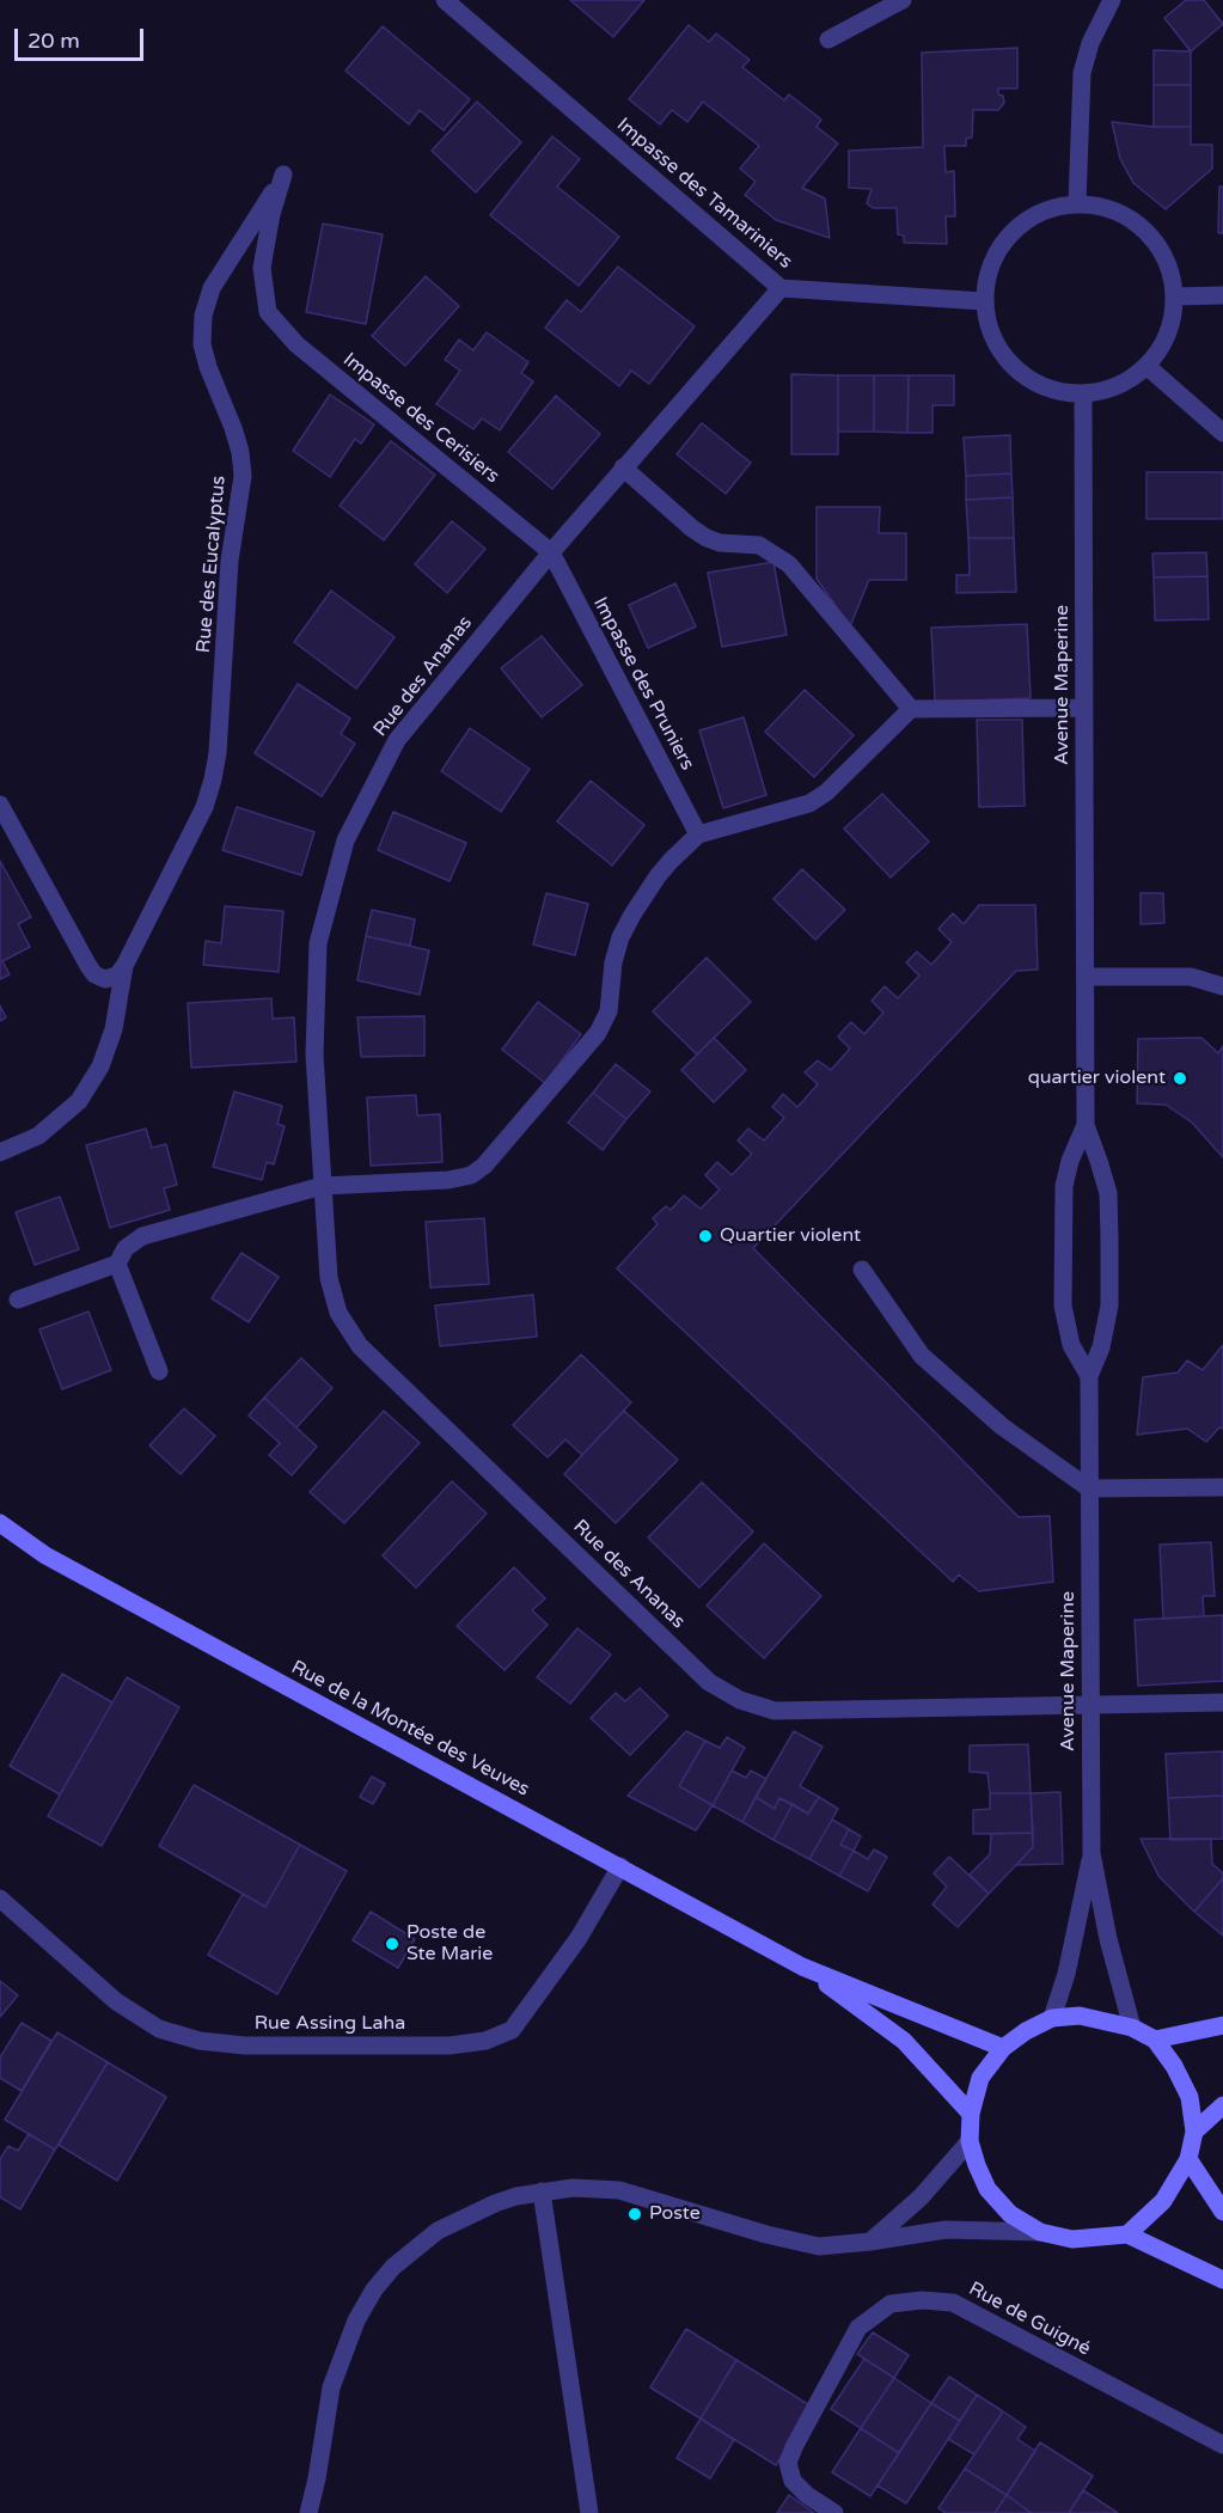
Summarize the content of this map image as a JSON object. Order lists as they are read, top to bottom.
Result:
{
  "streets": {
    "main road": ["Rue de la Montée des Veuves"],
    "street": [
      "Impasse des Tamariniers",
      "Impasse des Cerisiers",
      "Rue des Eucalyptus",
      "Rue des Ananas",
      "Impasse des Pruniers",
      "Avenue Maperine",
      "Rue Assing Laha",
      "Rue de Guigné"
    ]
  },
  "crossings": [
    ["Impasse des Tamariniers", "Rue des Ananas"],
    ["Impasse des Tamariniers", "Avenue Maperine"],
    ["Impasse des Cerisiers", "Rue des Eucalyptus"],
    ["Impasse des Cerisiers", "Rue des Ananas"],
    ["Impasse des Cerisiers", "Impasse des Pruniers"],
    ["Rue des Ananas", "Impasse des Pruniers"],
    ["Rue des Ananas", "Avenue Maperine"],
    ["Rue de la Montée des Veuves", "Rue Assing Laha"]
  ],
  "places": [
    "quartier violent",
    "Quartier violent",
    "Poste de Ste Marie",
    "Poste"
  ],
  "scale_bar": "20 m"
}
